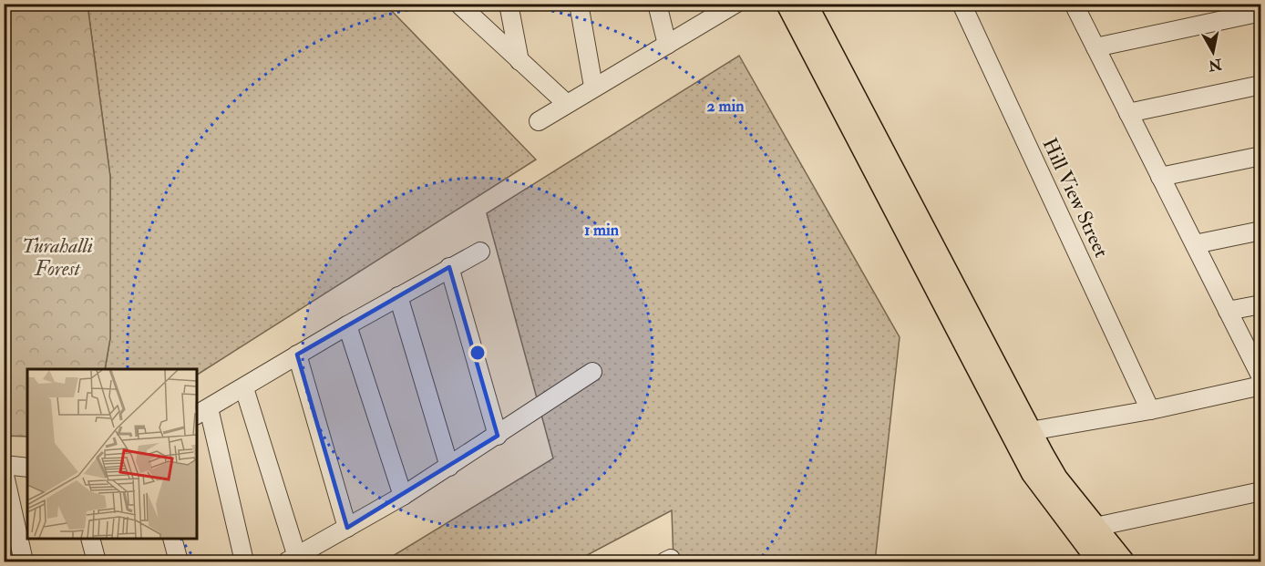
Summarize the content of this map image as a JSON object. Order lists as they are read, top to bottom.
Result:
{
  "streets": {
    "street": ["Hill View Street"]
  },
  "parks": ["Turahalli Forest"],
  "north": "bottom",
  "rings": ["2 min", "1 min"]
}
